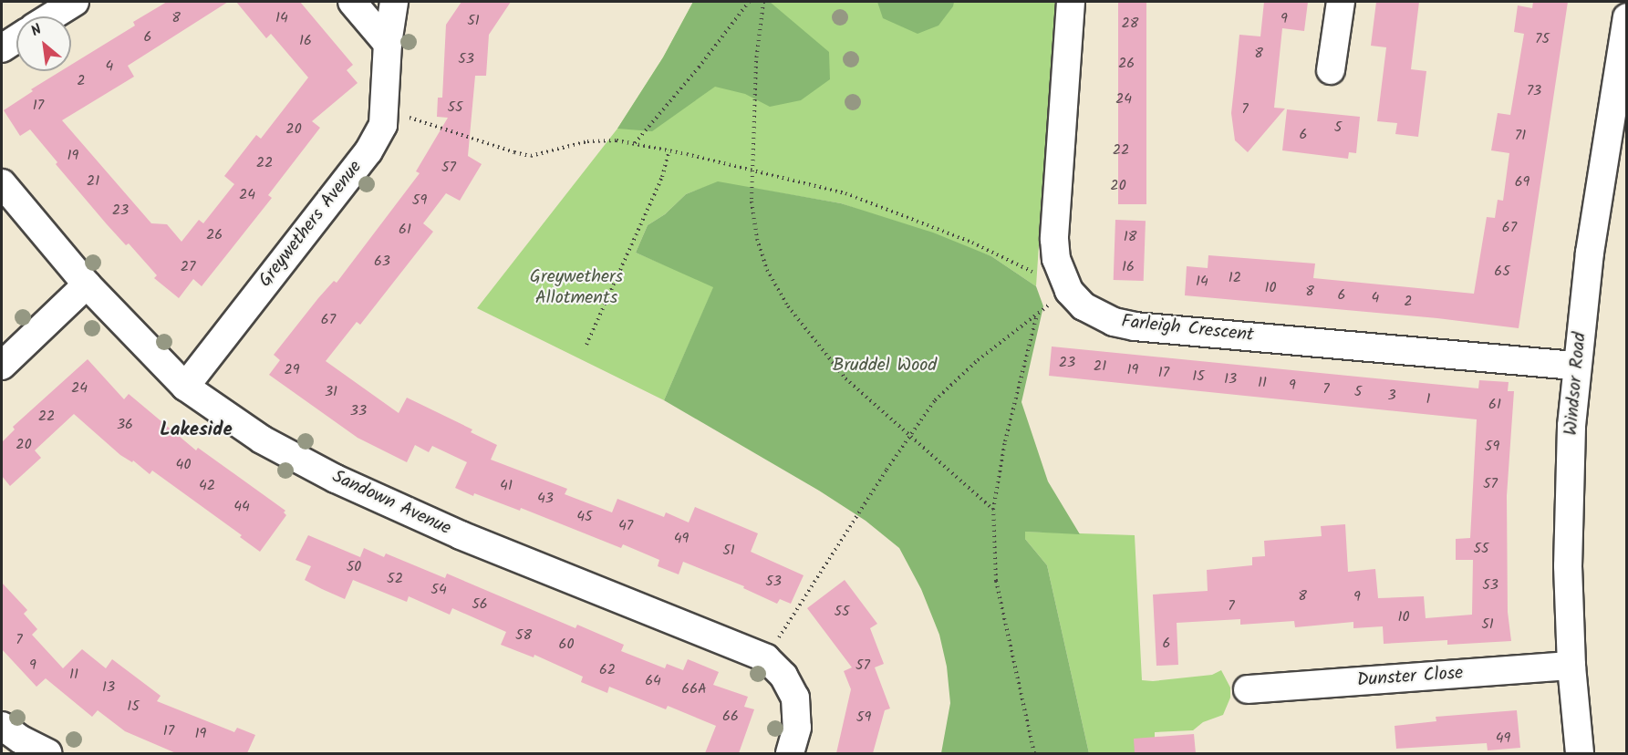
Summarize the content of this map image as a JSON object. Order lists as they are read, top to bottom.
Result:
{
  "streets": {
    "street": [
      "Greywethers Avenue",
      "Farleigh Crescent",
      "Windsor Road",
      "Sandown Avenue",
      "Dunster Close"
    ]
  },
  "crossings": [
    ["Greywethers Avenue", "Sandown Avenue"],
    ["Farleigh Crescent", "Windsor Road"],
    ["Windsor Road", "Dunster Close"]
  ],
  "districts": ["Lakeside"],
  "parks": ["Greywethers Allotments", "Bruddel Wood"],
  "house_numbers": [
    "8",
    "14",
    "9",
    "51",
    "28",
    "6",
    "75",
    "16",
    "8",
    "53",
    "26",
    "4",
    "2",
    "73",
    "24",
    "17",
    "55",
    "7",
    "5",
    "20",
    "6",
    "71",
    "22",
    "19",
    "22",
    "57",
    "21",
    "69",
    "20",
    "24",
    "59",
    "23",
    "67",
    "61",
    "26",
    "18",
    "63",
    "27",
    "16",
    "65",
    "12",
    "14",
    "10",
    "8",
    "6",
    "4",
    "2",
    "67",
    "23",
    "21",
    "29",
    "19",
    "17",
    "15",
    "13",
    "11",
    "9",
    "24",
    "7",
    "31",
    "5",
    "3",
    "1",
    "61",
    "33",
    "22",
    "36",
    "20",
    "59",
    "40",
    "57",
    "42",
    "41",
    "43",
    "44",
    "45",
    "47",
    "49",
    "55",
    "51",
    "50",
    "52",
    "53",
    "53",
    "54",
    "8",
    "9",
    "56",
    "7",
    "55",
    "10",
    "51",
    "58",
    "7",
    "6",
    "60",
    "9",
    "57",
    "62",
    "11",
    "64",
    "13",
    "66A",
    "15",
    "66",
    "59",
    "17",
    "19",
    "49"
  ],
  "north": "top left"
}
